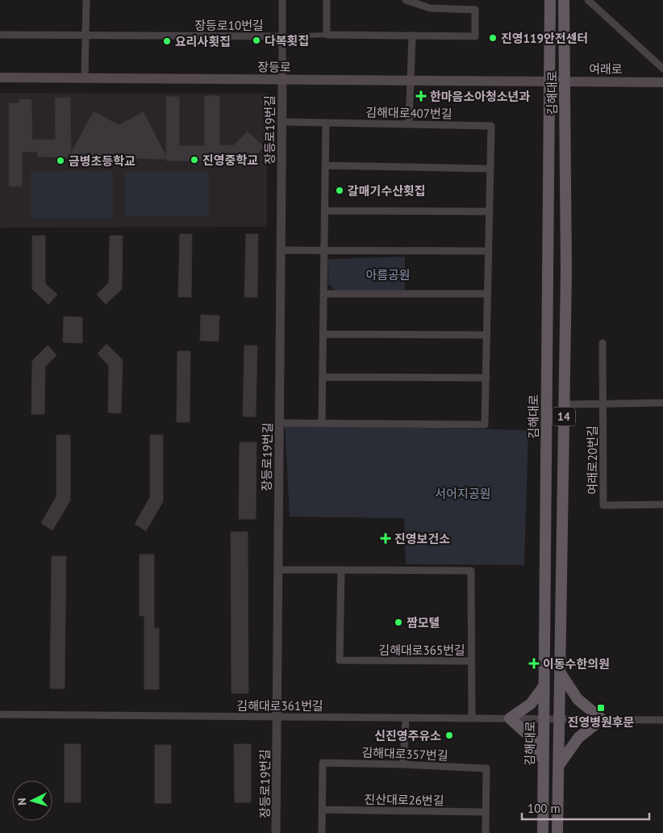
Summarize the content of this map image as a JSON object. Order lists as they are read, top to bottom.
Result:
{
  "streets": {
    "main road": [
      "장등로",
      "여래로",
      "김해대로",
      "14"
    ],
    "street": [
      "장등로10번길",
      "김해대로407번길",
      "장등로19번길",
      "여래로20번길",
      "김해대로365번길",
      "김해대로361번길",
      "김해대로357번길",
      "진산대로26번길"
    ]
  },
  "crossings": [
    ["장등로", "여래로"],
    ["장등로", "김해대로"],
    ["장등로", "장등로19번길"],
    ["여래로", "김해대로"],
    ["김해대로", "김해대로361번길"],
    ["김해대로407번길", "장등로19번길"],
    ["장등로19번길", "김해대로365번길"],
    ["장등로19번길", "김해대로361번길"],
    ["김해대로357번길", "진산대로26번길"]
  ],
  "parks": ["아름공원", "서어지공원"],
  "places": {
    "other": [
      "진영119안전센터",
      "다복횟집",
      "요리사횟집",
      "진영중학교",
      "금병초등학교",
      "갈매기수산횟집",
      "짬모텔",
      "신진영주유소"
    ],
    "health": ["한마음소아청소년과", "진영보건소", "이동수한의원"],
    "transit": ["진영병원후문"]
  },
  "scale_bar": "100 m",
  "north": "left"
}
